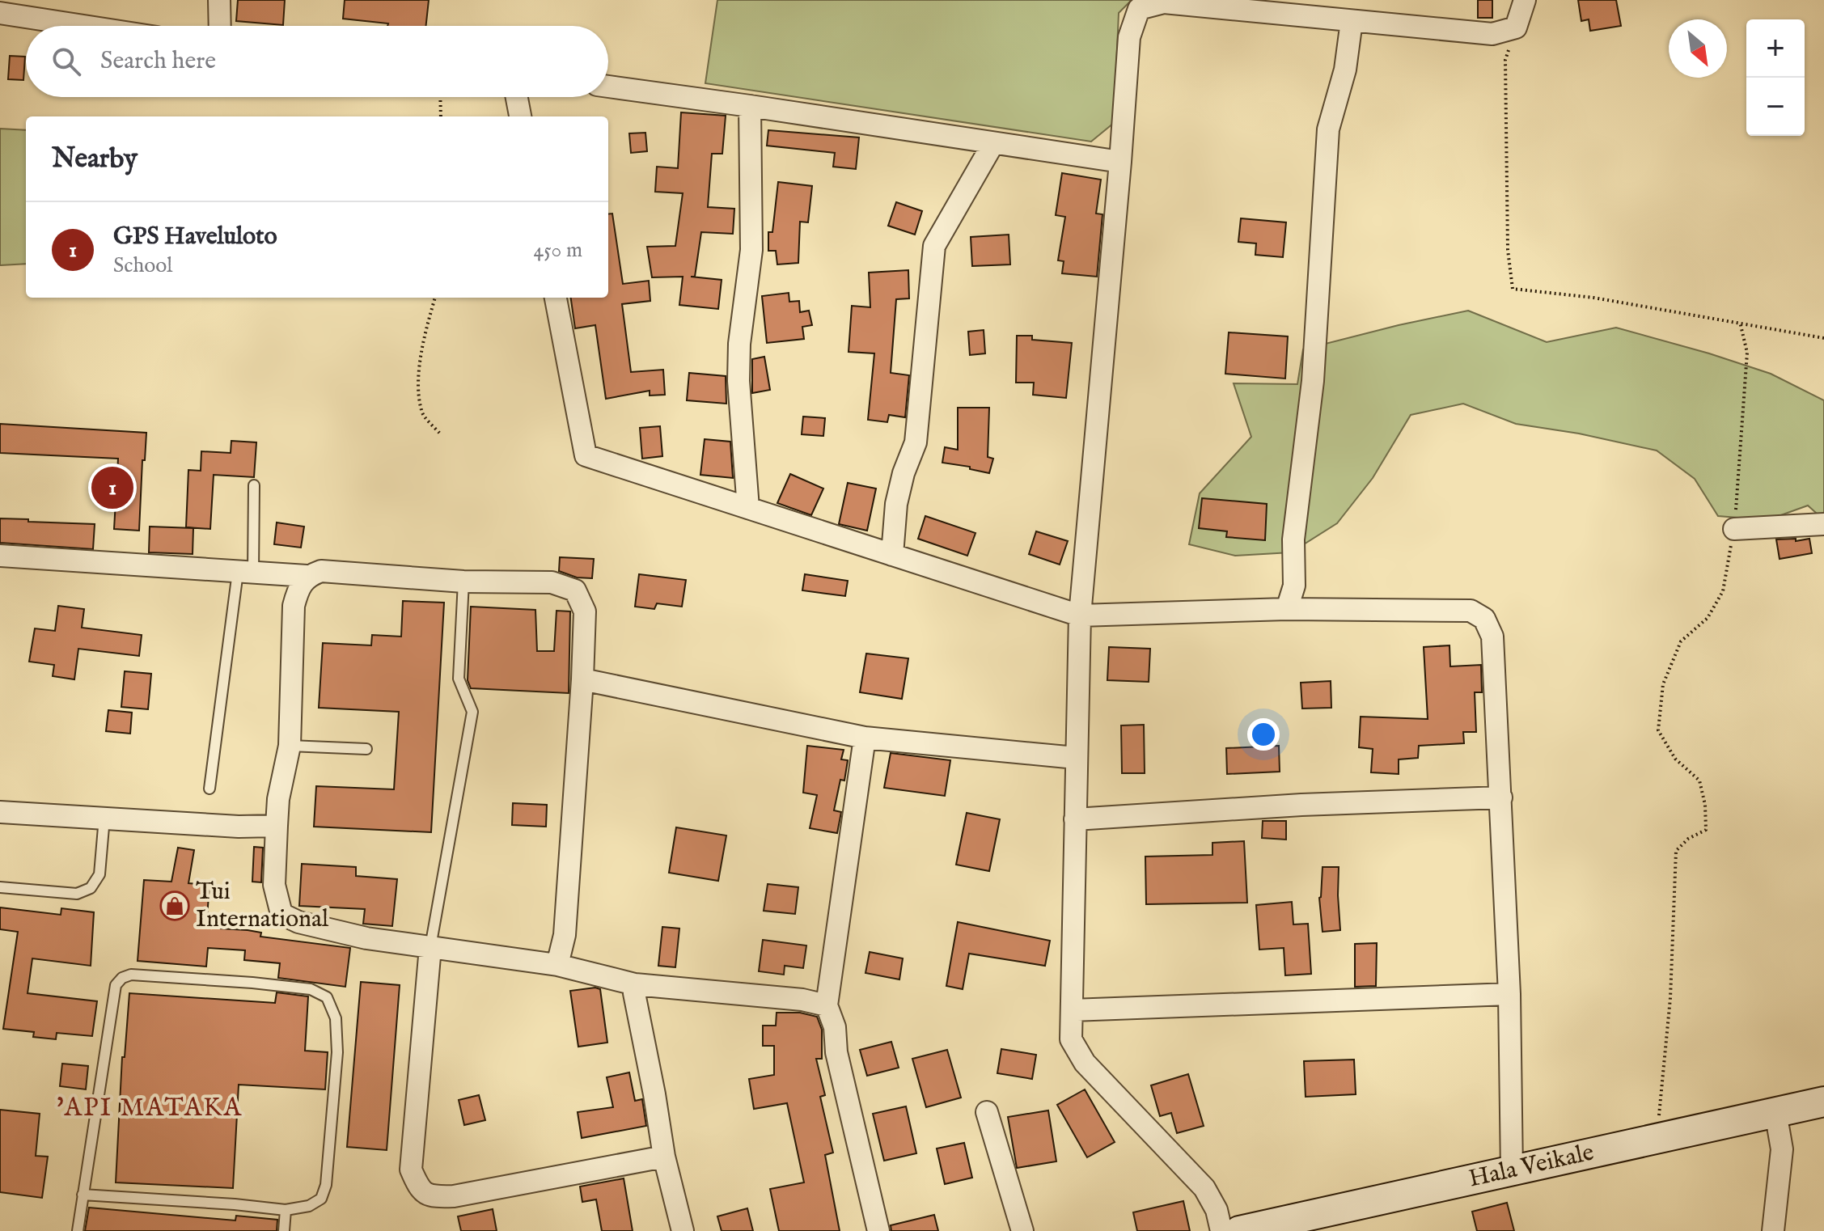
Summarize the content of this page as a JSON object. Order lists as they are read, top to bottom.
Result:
{
  "streets": {
    "street": ["Hala Veikale"]
  },
  "districts": ["'API MATAKA"],
  "places": {
    "shop": ["Tui International"]
  },
  "north": "bottom right",
  "page": {
    "map_buttons": ["+", "−"],
    "search": "Search here",
    "heading": "Nearby",
    "list": [
      {
        "mark": "1",
        "name": "GPS Haveluloto",
        "note": "School",
        "value": "450 m"
      }
    ],
    "pins": "1"
  }
}
